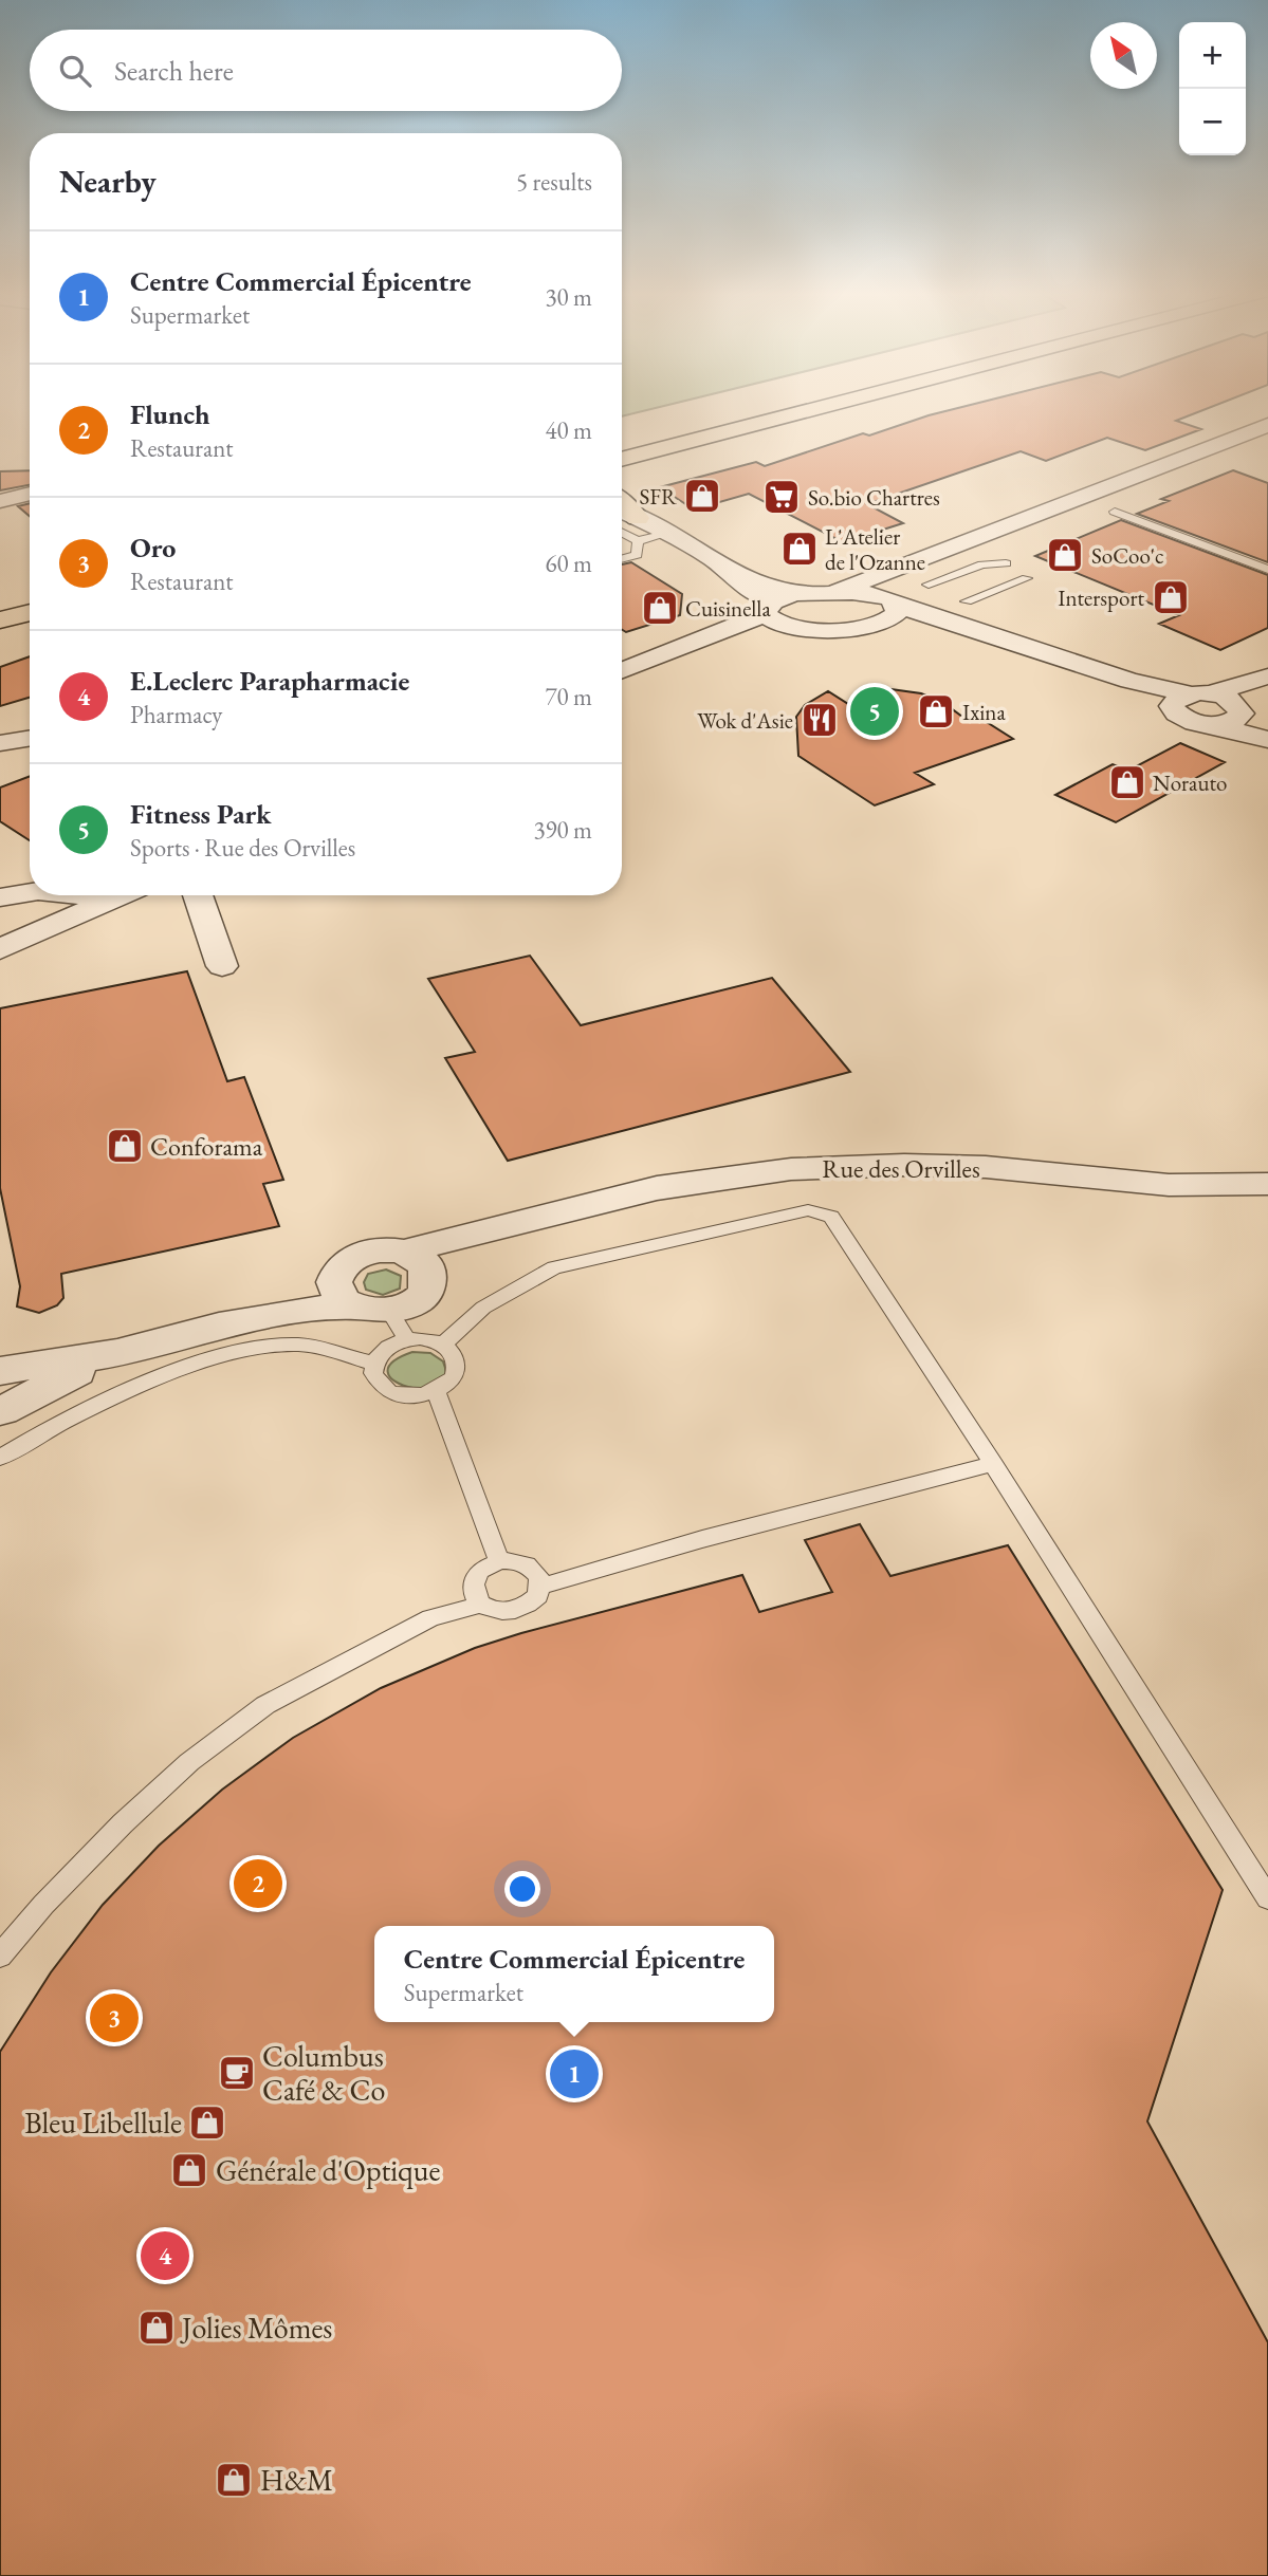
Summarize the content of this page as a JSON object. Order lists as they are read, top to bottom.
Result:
{
  "streets": {
    "street": ["Rue des Orvilles"]
  },
  "places": {
    "shop": [
      "SFR",
      "L'Atelier de l'Ozanne",
      "SoCoo'c",
      "Intersport",
      "Cuisinella",
      "Ixina",
      "Norauto",
      "Conforama",
      "Bleu Libellule",
      "Générale d'Optique",
      "Jolies Mômes",
      "H&M"
    ],
    "supermarket": ["So.bio Chartres"],
    "restaurant": ["Wok d'Asie"],
    "cafe": ["Columbus Café & Co"]
  },
  "north": "top left",
  "page": {
    "map_buttons": ["+", "−"],
    "search": "Search here",
    "heading": ["Nearby", "5 results"],
    "list": [
      {
        "mark": "1",
        "name": "Centre Commercial Épicentre",
        "note": "Supermarket",
        "value": "30 m"
      },
      {
        "mark": "2",
        "name": "Flunch",
        "note": "Restaurant",
        "value": "40 m"
      },
      {
        "mark": "3",
        "name": "Oro",
        "note": "Restaurant",
        "value": "60 m"
      },
      {
        "mark": "4",
        "name": "E.Leclerc Parapharmacie",
        "note": "Pharmacy",
        "value": "70 m"
      },
      {
        "mark": "5",
        "name": "Fitness Park",
        "note": "Sports · Rue des Orvilles",
        "value": "390 m"
      }
    ],
    "pins": [
      "5",
      "2",
      "3",
      "1",
      "4"
    ],
    "popup": ["Centre Commercial Épicentre", "Supermarket"]
  }
}
